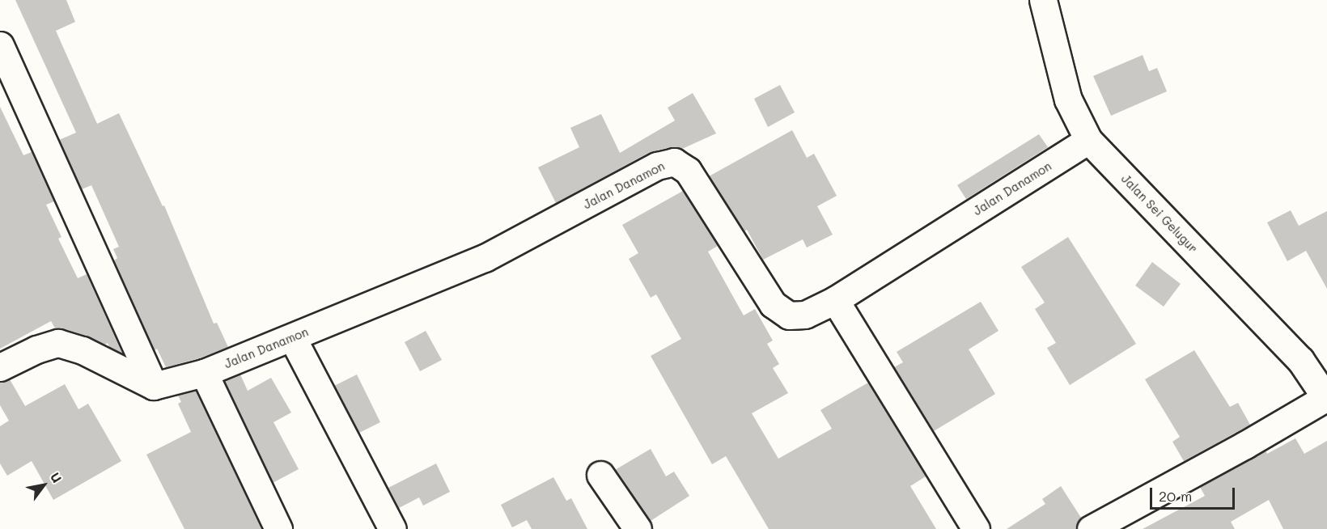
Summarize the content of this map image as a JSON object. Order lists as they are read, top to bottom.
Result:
{
  "streets": {
    "street": ["Jalan Danamon", "Jalan Sei Gelugur"]
  },
  "crossings": [
    ["Jalan Danamon", "Jalan Sei Gelugur"]
  ],
  "scale_bar": "20 m",
  "north": "top right"
}
